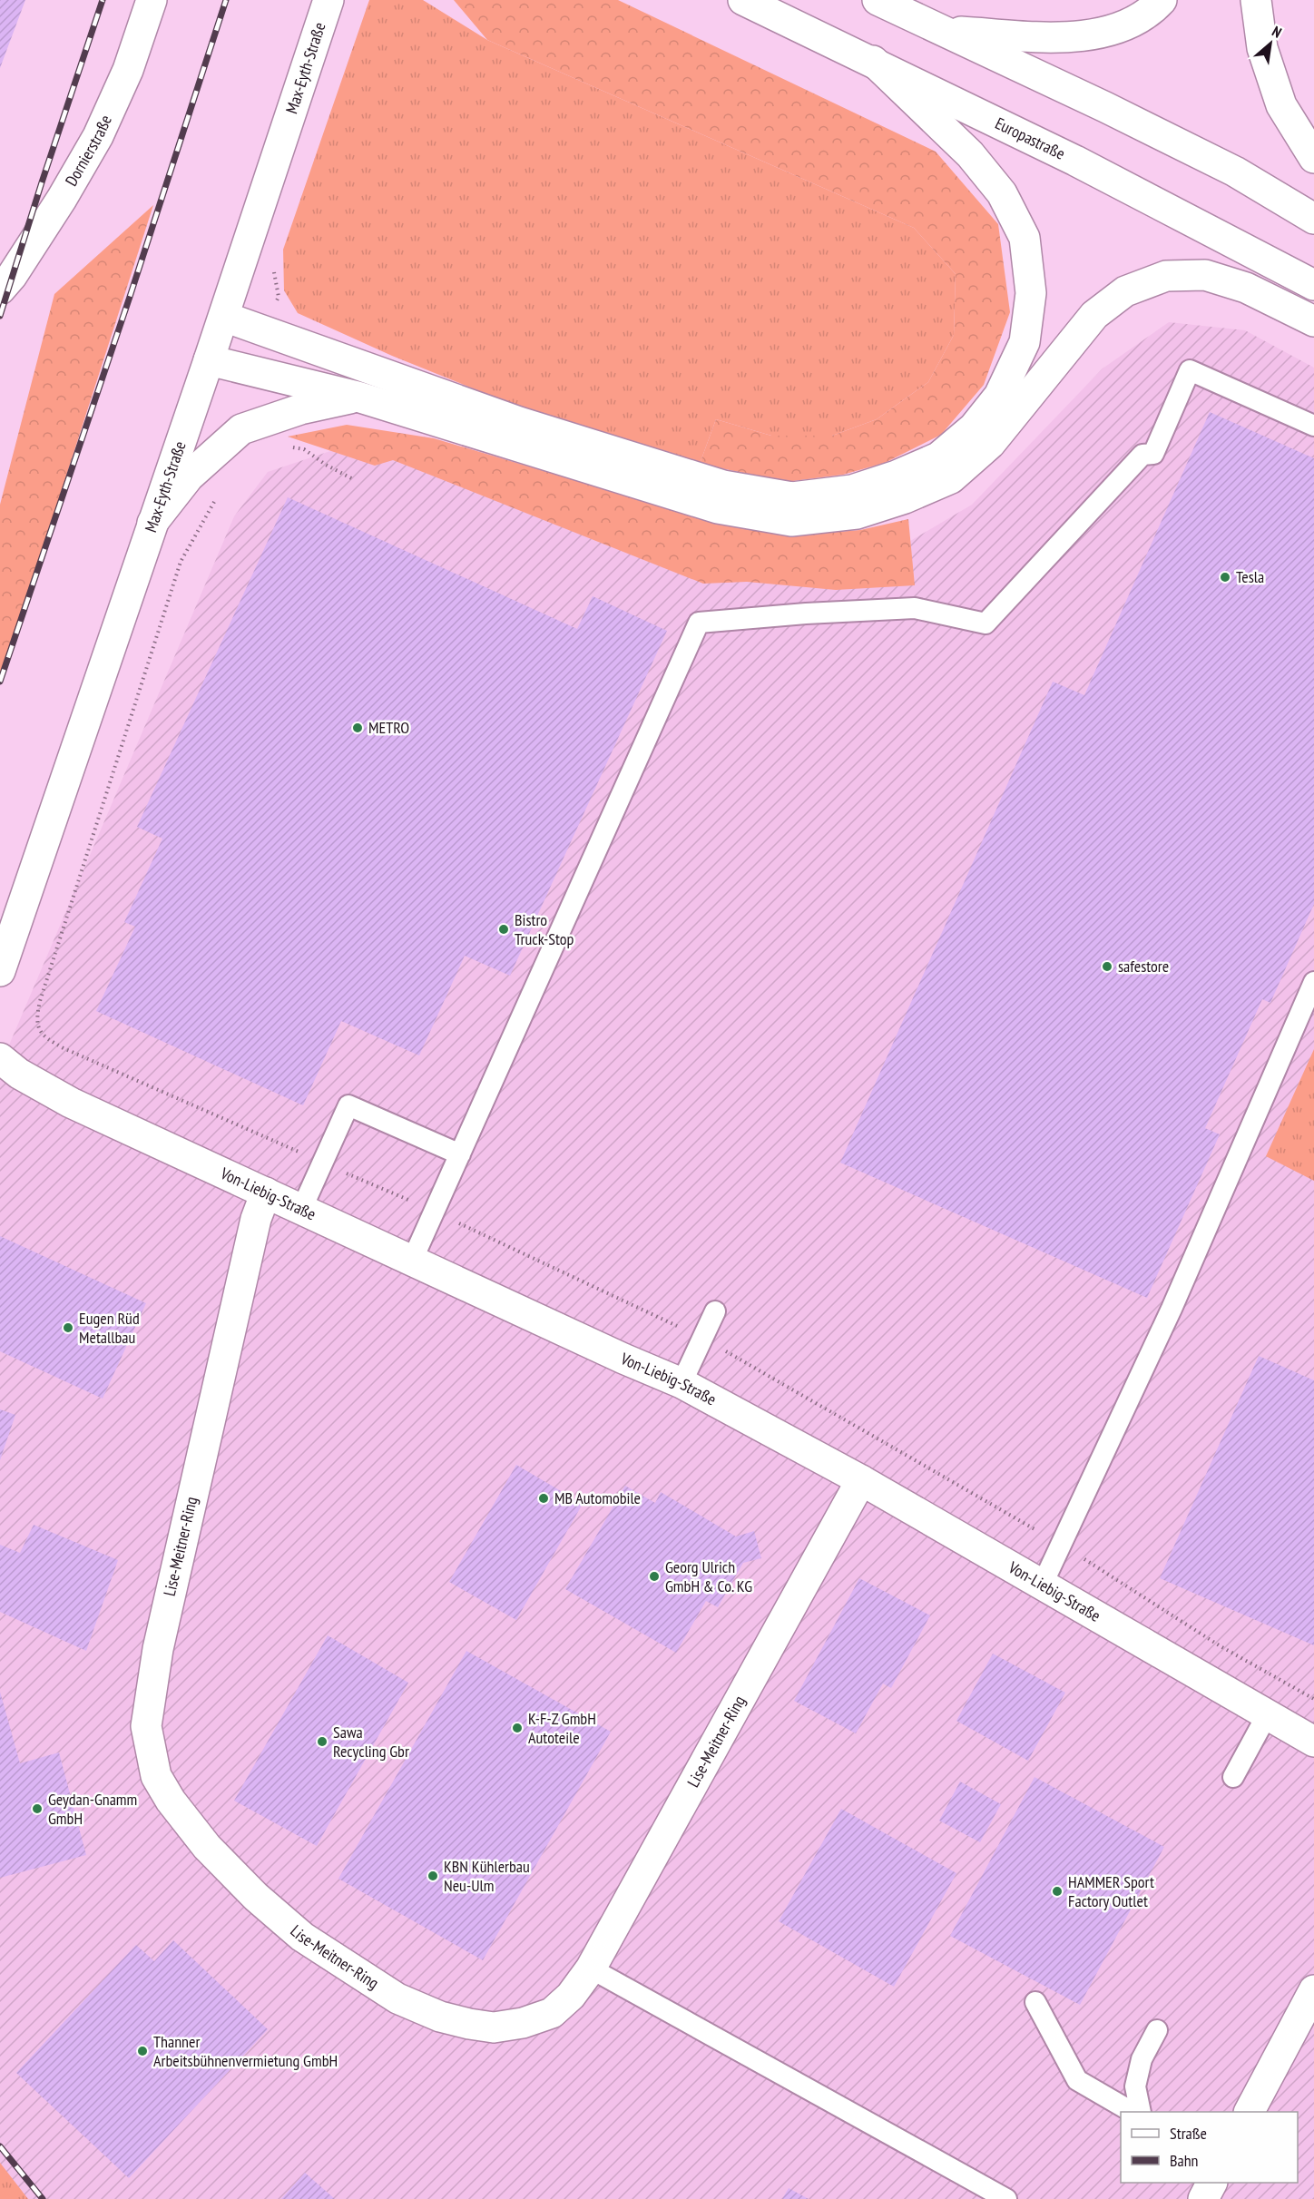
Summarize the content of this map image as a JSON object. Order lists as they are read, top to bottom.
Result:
{
  "streets": {
    "main road": [
      "Max-Eyth-Straße",
      "Europastraße",
      "Dornierstraße",
      "Von-Liebig-Straße",
      "Lise-Meitner-Ring"
    ]
  },
  "crossings": [
    ["Von-Liebig-Straße", "Lise-Meitner-Ring"]
  ],
  "places": [
    "Tesla",
    "METRO",
    "Bistro Truck-Stop",
    "safestore",
    "Eugen Rüd Metallbau",
    "MB Automobile",
    "Georg Ulrich GmbH & Co. KG",
    "K-F-Z GmbH Autoteile",
    "Sawa Recycling Gbr",
    "Geydan-Gnamm GmbH",
    "KBN Kühlerbau Neu-Ulm",
    "HAMMER Sport Factory Outlet",
    "Thanner Arbeitsbühnenvermietung GmbH"
  ],
  "legend": ["Straße", "Bahn"],
  "north": "top right"
}
